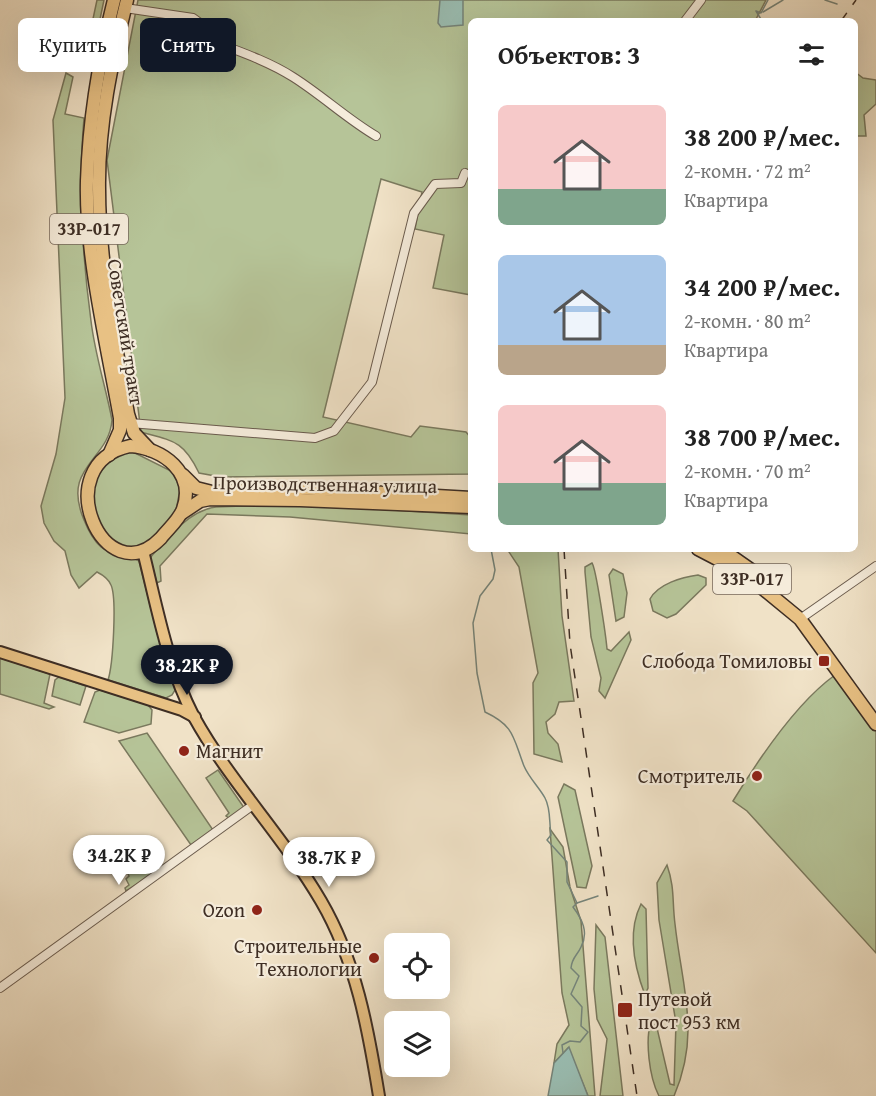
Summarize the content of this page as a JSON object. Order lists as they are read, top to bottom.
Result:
{
  "streets": {
    "highway": ["33Р-017", "Советский тракт", "Производственная улица"]
  },
  "crossings": [
    ["33Р-017", "Советский тракт"],
    ["33Р-017", "Производственная улица"],
    ["Советский тракт", "Производственная улица"]
  ],
  "places": {
    "transit": ["Слобода Томиловы", "Путевой пост 953 км"],
    "other": [
      "Магнит",
      "Смотритель",
      "Ozon",
      "Строительные Технологии"
    ]
  },
  "page": {
    "chip": ["Купить", "Снять"],
    "heading": "Объектов: 3",
    "list": [
      {
        "name": "38 200 ₽/мес.",
        "note": "2-комн. · 72 m² · Квартира"
      },
      {
        "name": "34 200 ₽/мес.",
        "note": "2-комн. · 80 m² · Квартира"
      },
      {
        "name": "38 700 ₽/мес.",
        "note": "2-комн. · 70 m² · Квартира"
      }
    ],
    "price": ["38.2K ₽", "34.2K ₽", "38.7K ₽"]
  }
}
